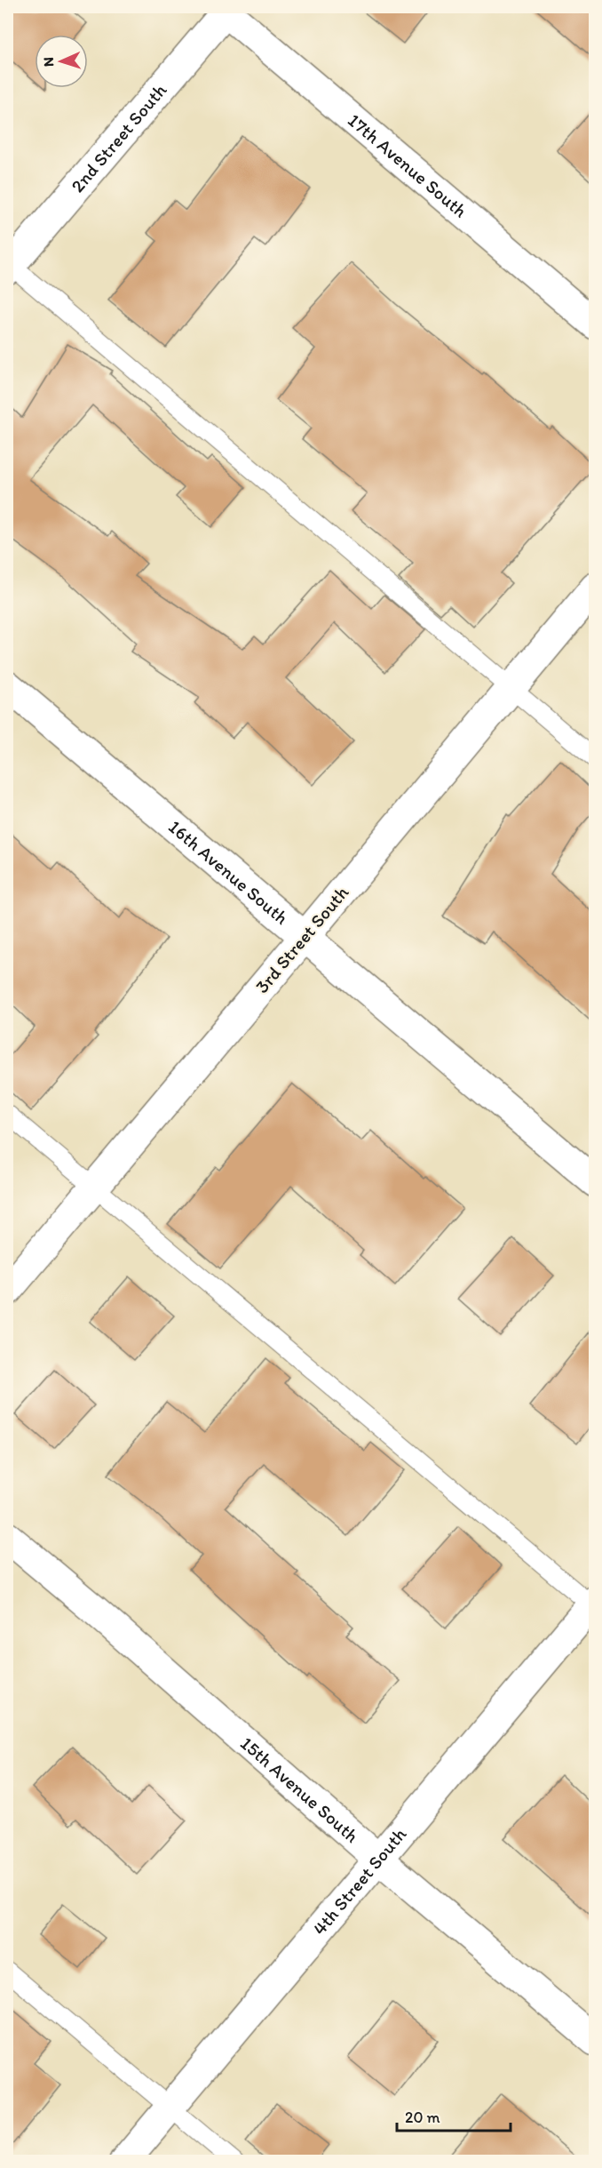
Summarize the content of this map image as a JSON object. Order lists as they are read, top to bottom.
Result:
{
  "streets": {
    "street": [
      "2nd Street South",
      "17th Avenue South",
      "16th Avenue South",
      "3rd Street South",
      "15th Avenue South",
      "4th Street South"
    ]
  },
  "crossings": [
    ["2nd Street South", "17th Avenue South"],
    ["16th Avenue South", "3rd Street South"],
    ["15th Avenue South", "4th Street South"]
  ],
  "scale_bar": "20 m",
  "north": "left"
}
